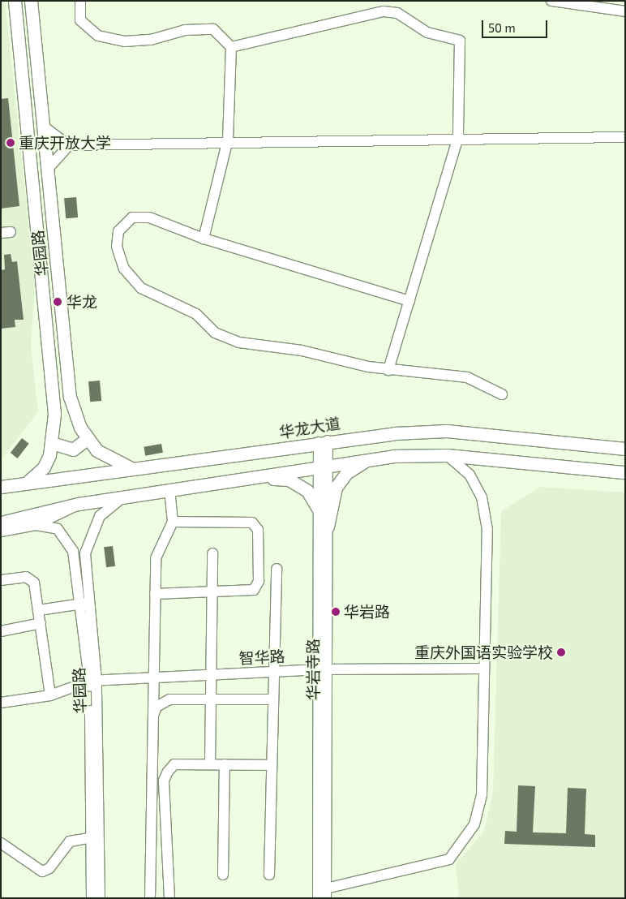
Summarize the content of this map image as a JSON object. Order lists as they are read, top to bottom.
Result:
{
  "streets": {
    "main road": ["华园路", "华龙大道"],
    "street": ["智华路", "华岩寺路"]
  },
  "crossings": [
    ["华园路", "华龙大道"],
    ["华园路", "智华路"],
    ["华龙大道", "华岩寺路"],
    ["智华路", "华岩寺路"]
  ],
  "places": [
    "重庆开放大学",
    "华龙",
    "华岩路",
    "重庆外国语实验学校"
  ],
  "scale_bar": "50 m"
}
